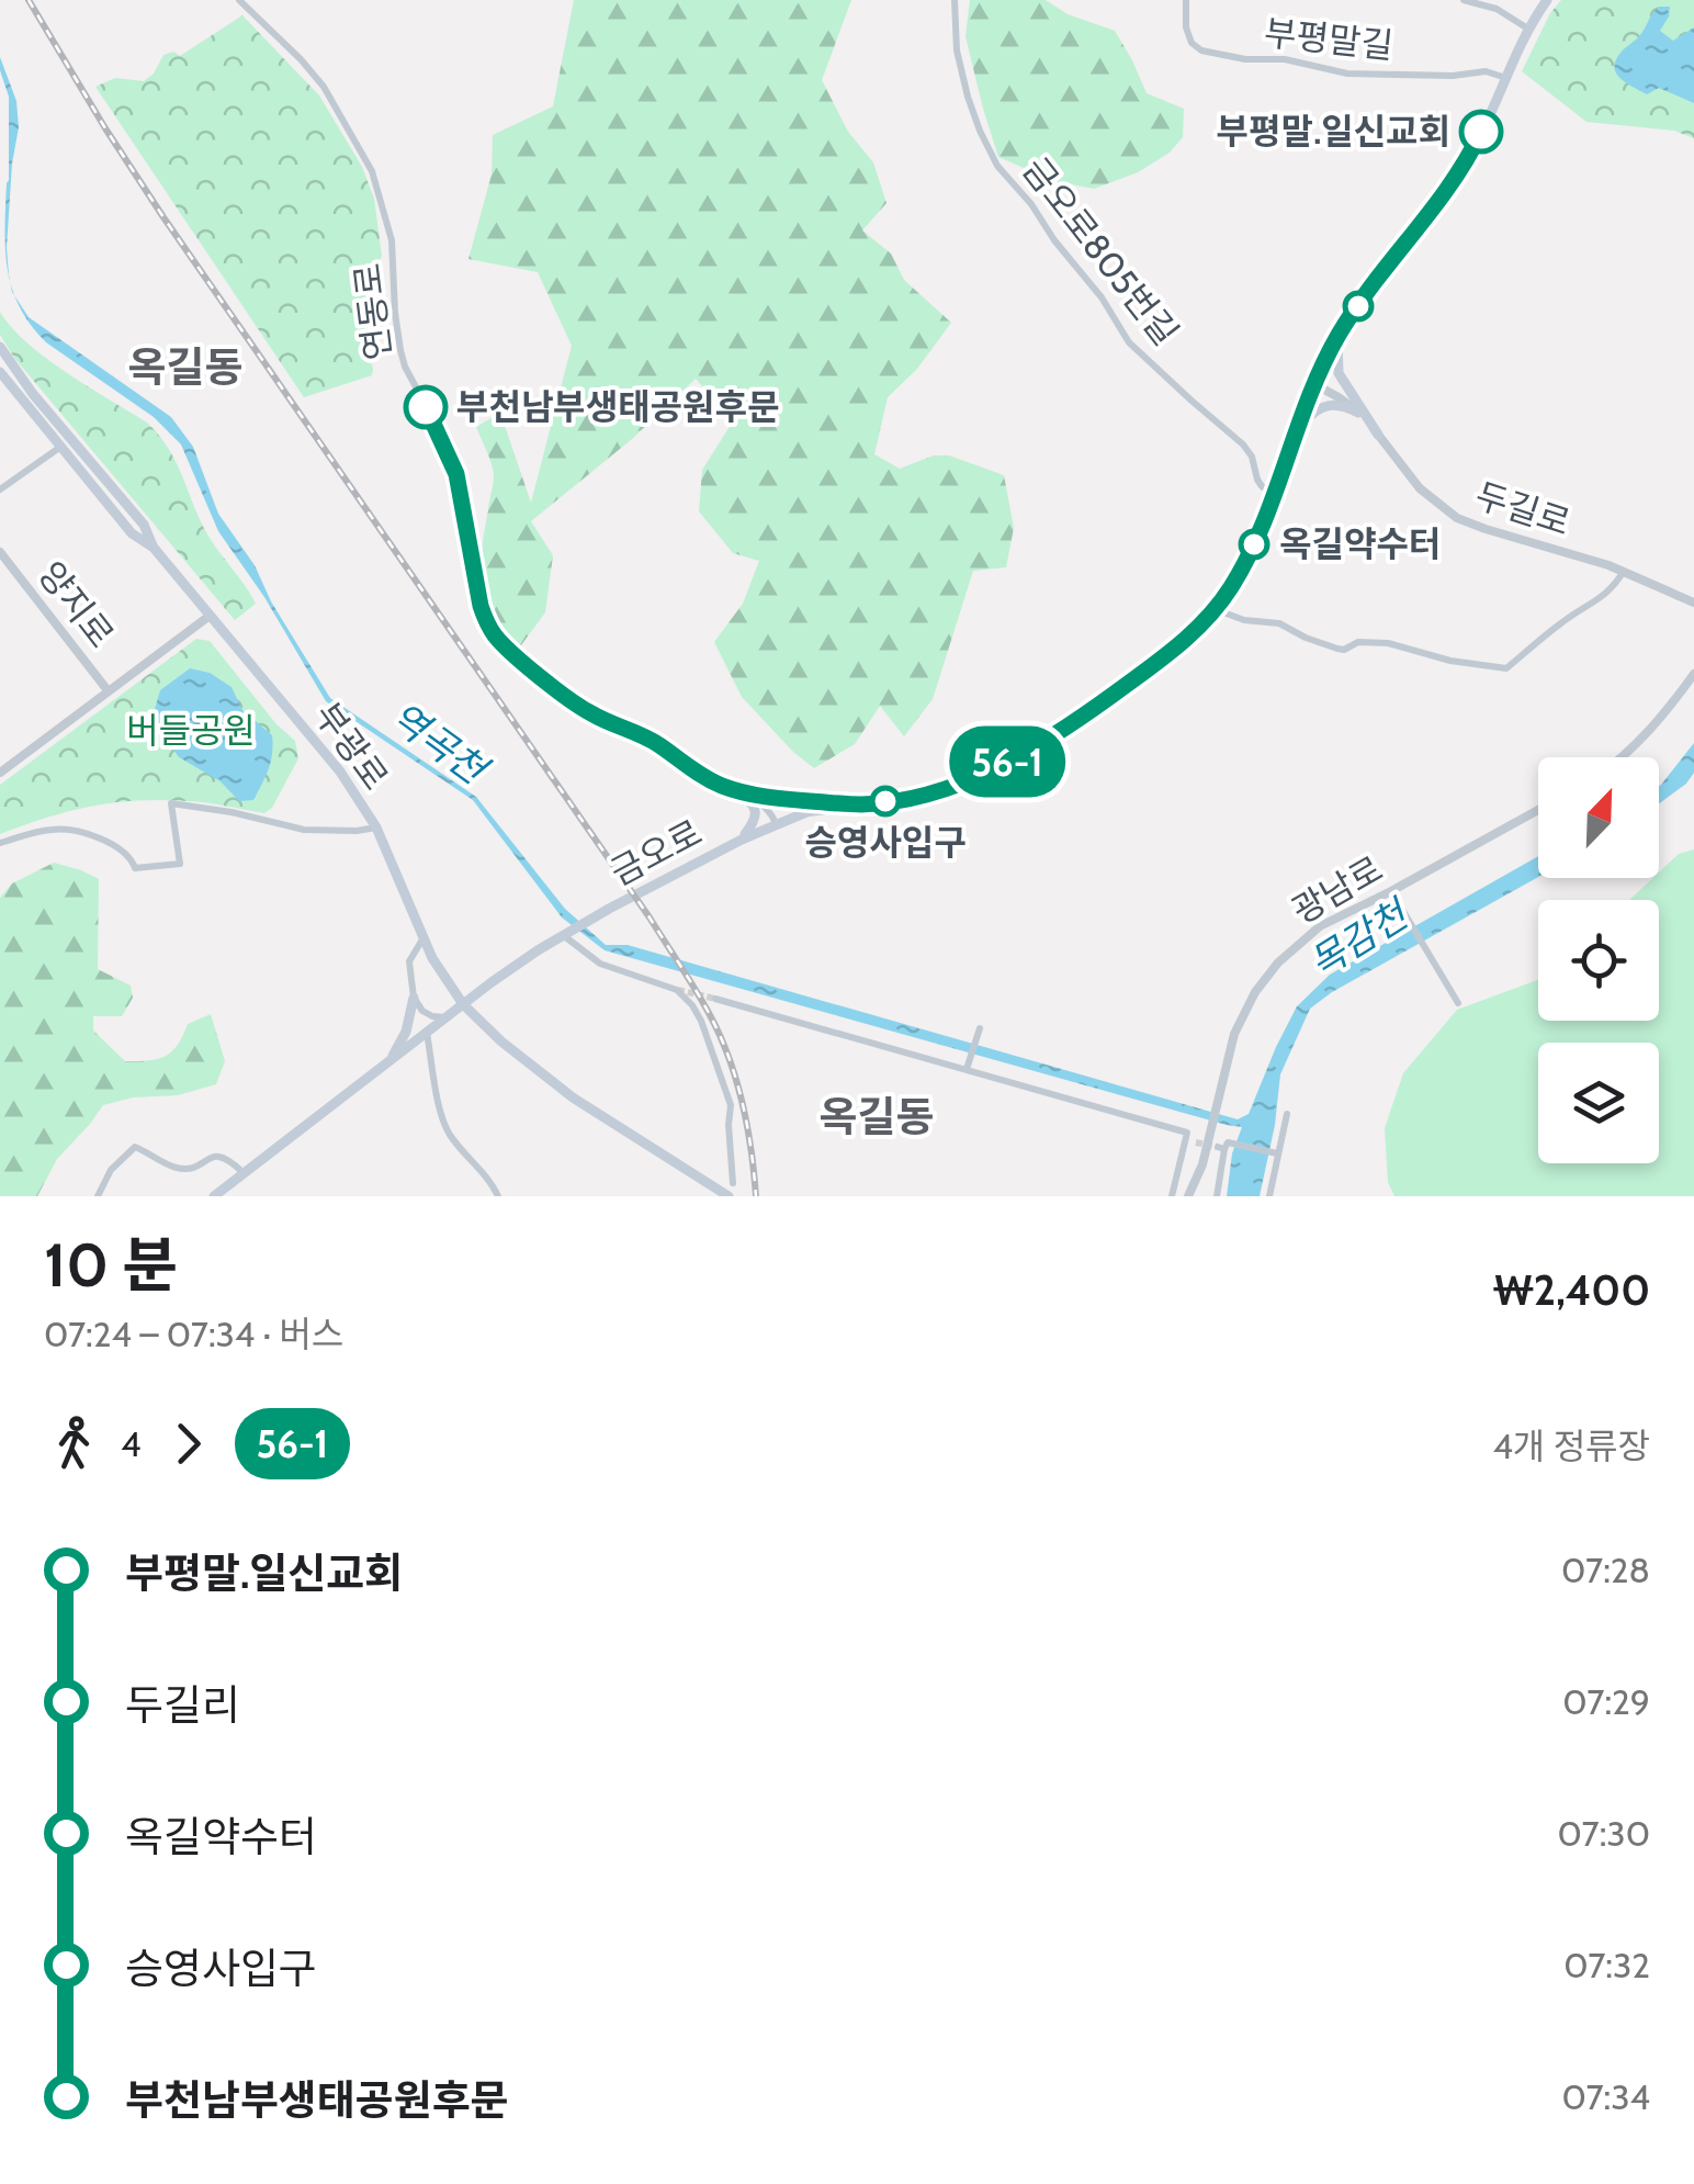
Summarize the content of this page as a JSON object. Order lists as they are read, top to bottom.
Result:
{
  "streets": {
    "main road": ["부광로", "금오로"],
    "street": [
      "부평말길",
      "금오로805번길",
      "연동로",
      "두길로",
      "양지로",
      "광남로"
    ]
  },
  "crossings": [
    ["부평말길", "금오로"],
    ["금오로805번길", "금오로"],
    ["연동로", "금오로"],
    ["두길로", "금오로"]
  ],
  "districts": ["옥길동", "옥길동"],
  "water": ["역곡천", "목감천"],
  "parks": ["버들공원"],
  "places": [
    "부평말.일신교회",
    "부천남부생태공원후문",
    "옥길약수터",
    "승영사입구"
  ],
  "lines": ["bus line 56-1"],
  "north": "top right",
  "page": {
    "on_map": "56-1",
    "heading": ["10 분", "07:24 – 07:34 · 버스", "₩2,400"],
    "legs": ["4", "56-1", "4개 정류장"],
    "list": [
      {
        "name": "부평말.일신교회",
        "value": "07:28"
      },
      {
        "name": "두길리",
        "value": "07:29"
      },
      {
        "name": "옥길약수터",
        "value": "07:30"
      },
      {
        "name": "승영사입구",
        "value": "07:32"
      },
      {
        "name": "부천남부생태공원후문",
        "value": "07:34"
      }
    ]
  }
}
